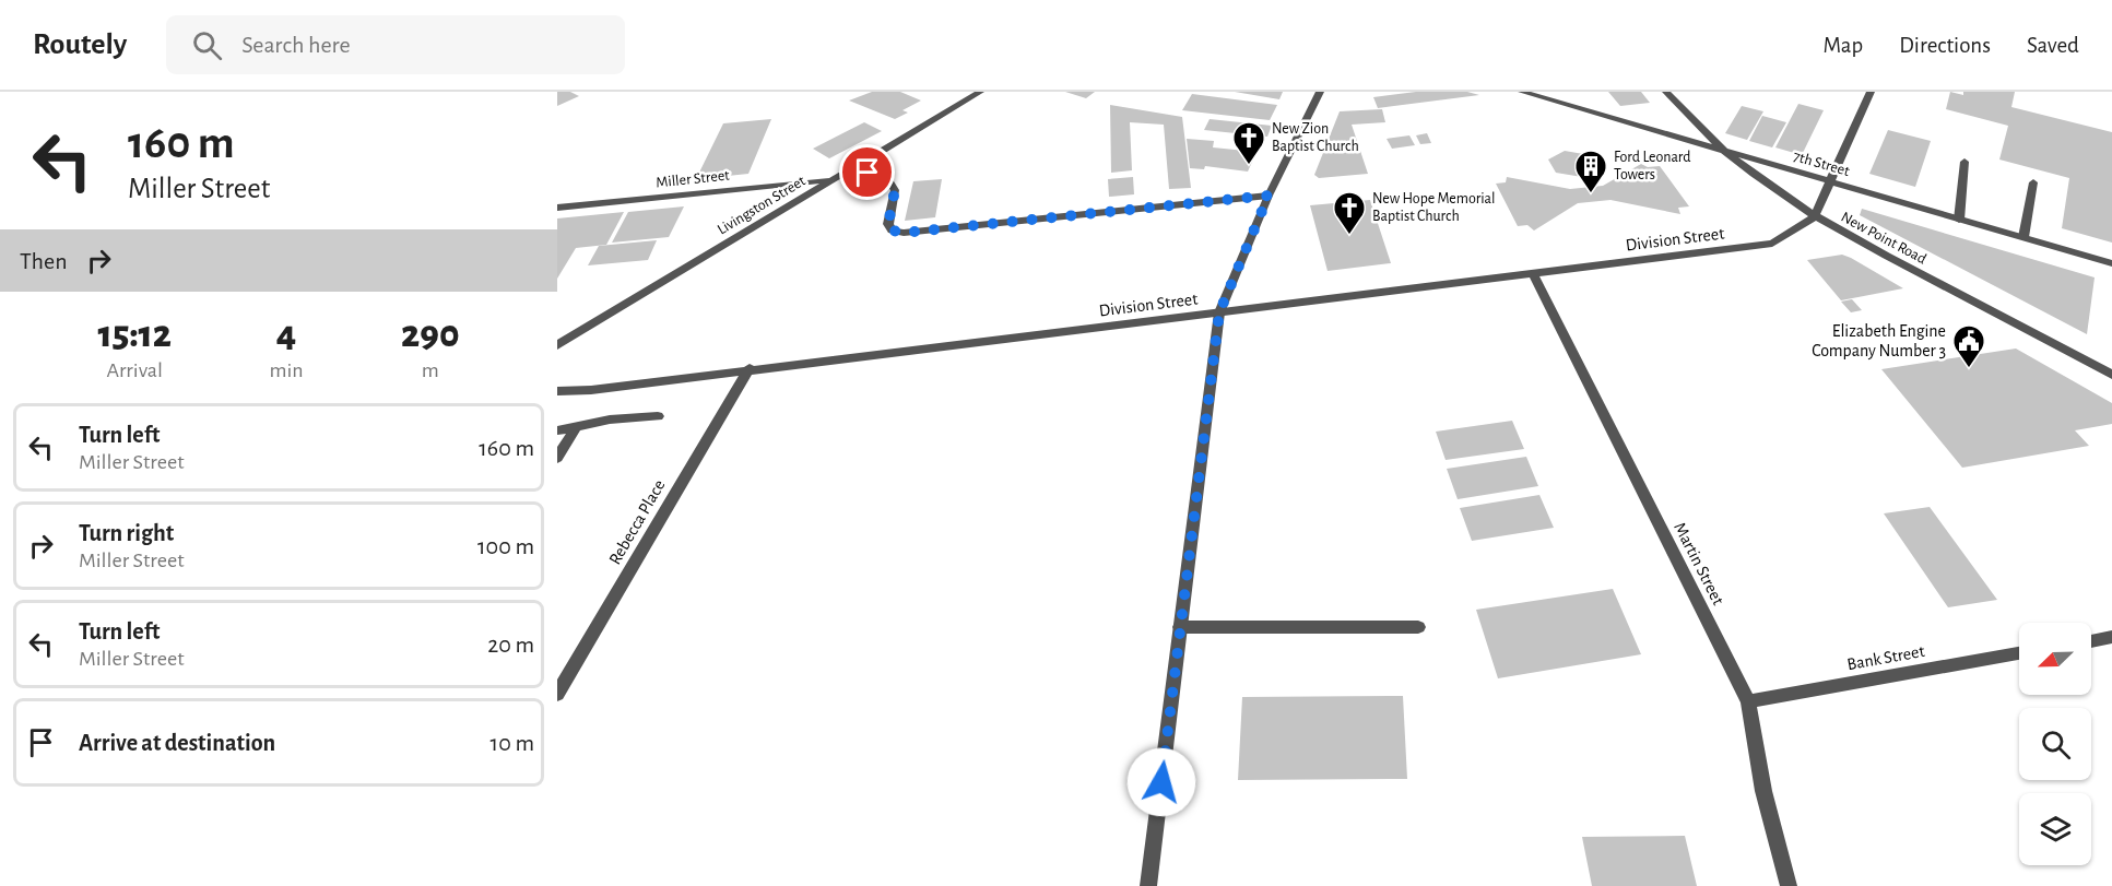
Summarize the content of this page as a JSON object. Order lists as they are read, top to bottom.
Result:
{
  "streets": {
    "street": [
      "7th Street",
      "Miller Street",
      "Livingston Street",
      "New Point Road",
      "Division Street",
      "Rebecca Place",
      "Martin Street",
      "Bank Street"
    ]
  },
  "crossings": [
    ["7th Street", "New Point Road"],
    ["Miller Street", "Livingston Street"],
    ["New Point Road", "Division Street"],
    ["Division Street", "Rebecca Place"],
    ["Division Street", "Martin Street"],
    ["Martin Street", "Bank Street"]
  ],
  "places": {
    "church": ["New Zion Baptist Church", "New Hope Memorial Baptist Church"],
    "building": ["Ford Leonard Towers"],
    "public building": ["Elizabeth Engine Company Number 3"]
  },
  "north": "bottom left",
  "page": {
    "header": "Routely",
    "search": "Search here",
    "nav": ["Map", "Directions", "Saved"],
    "turn": ["160 m", "Miller Street"],
    "then": "Then",
    "eta": [
      "15:12",
      "Arrival",
      "4",
      "min",
      "290",
      "m"
    ],
    "list": [
      {
        "name": "Turn left",
        "note": "Miller Street",
        "value": "160 m"
      },
      {
        "name": "Turn right",
        "note": "Miller Street",
        "value": "100 m"
      },
      {
        "name": "Turn left",
        "note": "Miller Street",
        "value": "20 m"
      },
      {
        "name": "Arrive at destination",
        "value": "10 m"
      }
    ]
  }
}
